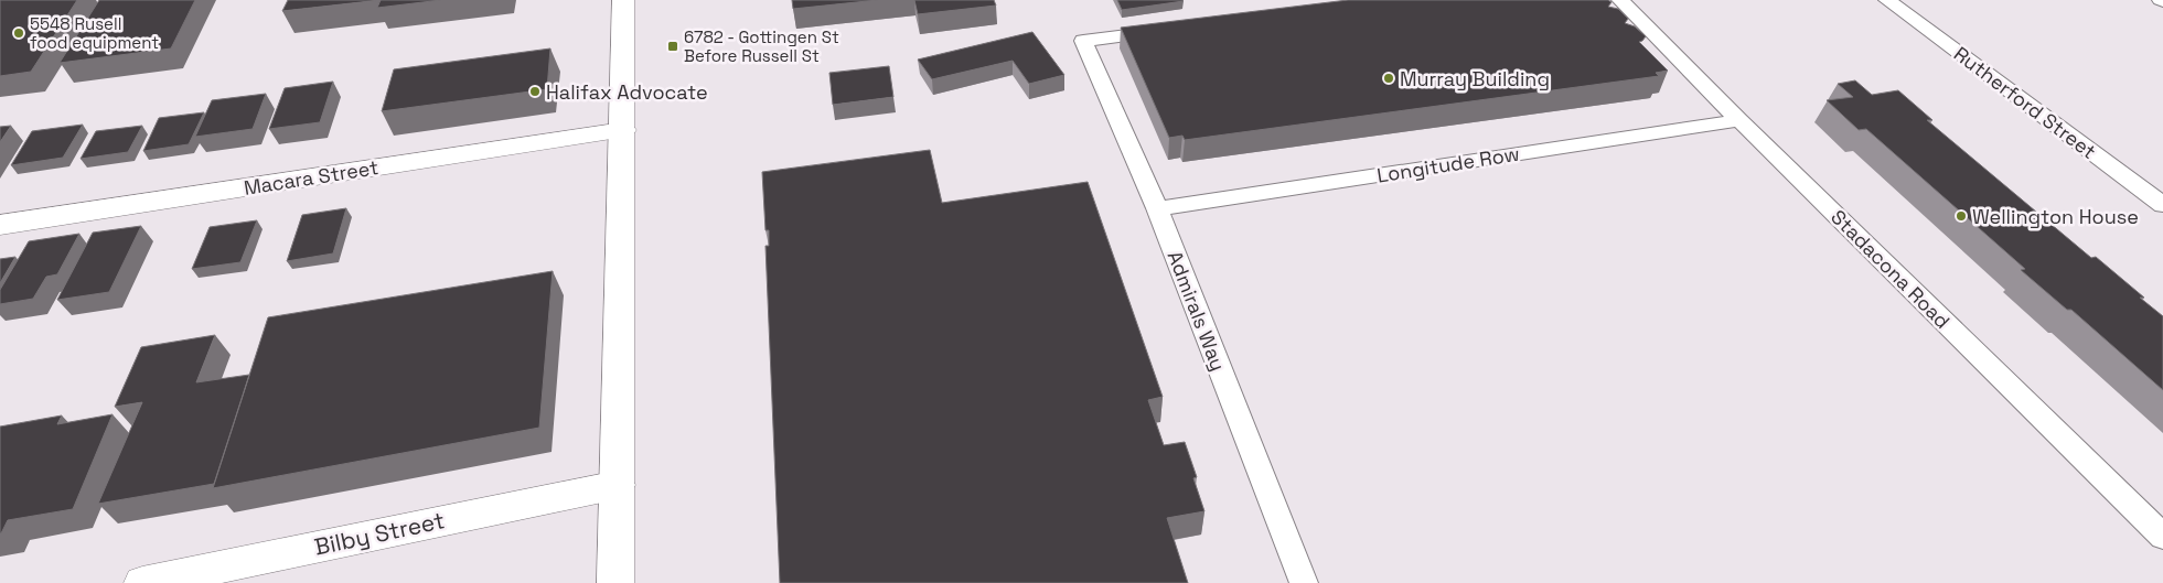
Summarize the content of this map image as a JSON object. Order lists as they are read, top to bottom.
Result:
{
  "streets": {
    "street": ["Macara Street", "Bilby Street"],
    "lane": [
      "Rutherford Street",
      "Longitude Row",
      "Stadacona Road",
      "Admirals Way"
    ]
  },
  "crossings": [
    ["Longitude Row", "Stadacona Road"],
    ["Longitude Row", "Admirals Way"]
  ],
  "places": {
    "other": [
      "5548 Rusell food equipment",
      "Murray Building",
      "Halifax Advocate",
      "Wellington House"
    ],
    "transit": ["6782 - Gottingen St Before Russell St"]
  }
}
